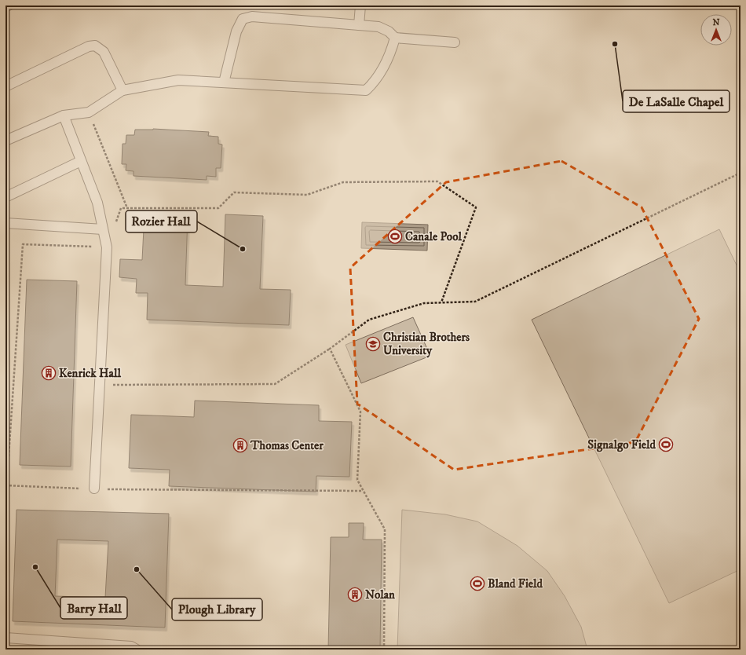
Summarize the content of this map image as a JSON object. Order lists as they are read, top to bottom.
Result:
{
  "places": {
    "other": [
      "De LaSalle Chapel",
      "Rozier Hall",
      "Barry Hall",
      "Plough Library"
    ],
    "sports": ["Canale Pool", "Signalgo Field", "Bland Field"],
    "school or university": ["Christian Brothers University"],
    "building": ["Kenrick Hall", "Thomas Center", "Nolan"]
  },
  "north": "top"
}
